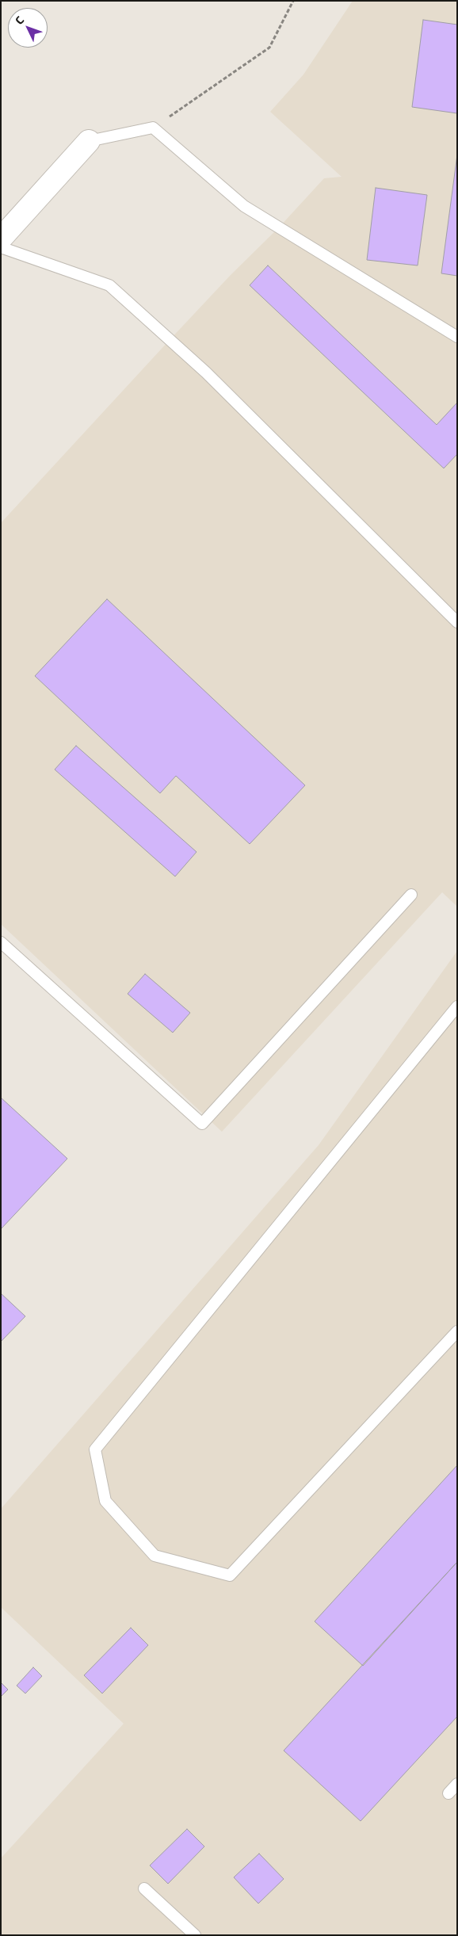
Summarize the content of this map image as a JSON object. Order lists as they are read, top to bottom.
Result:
{
  "north": "top left"
}
